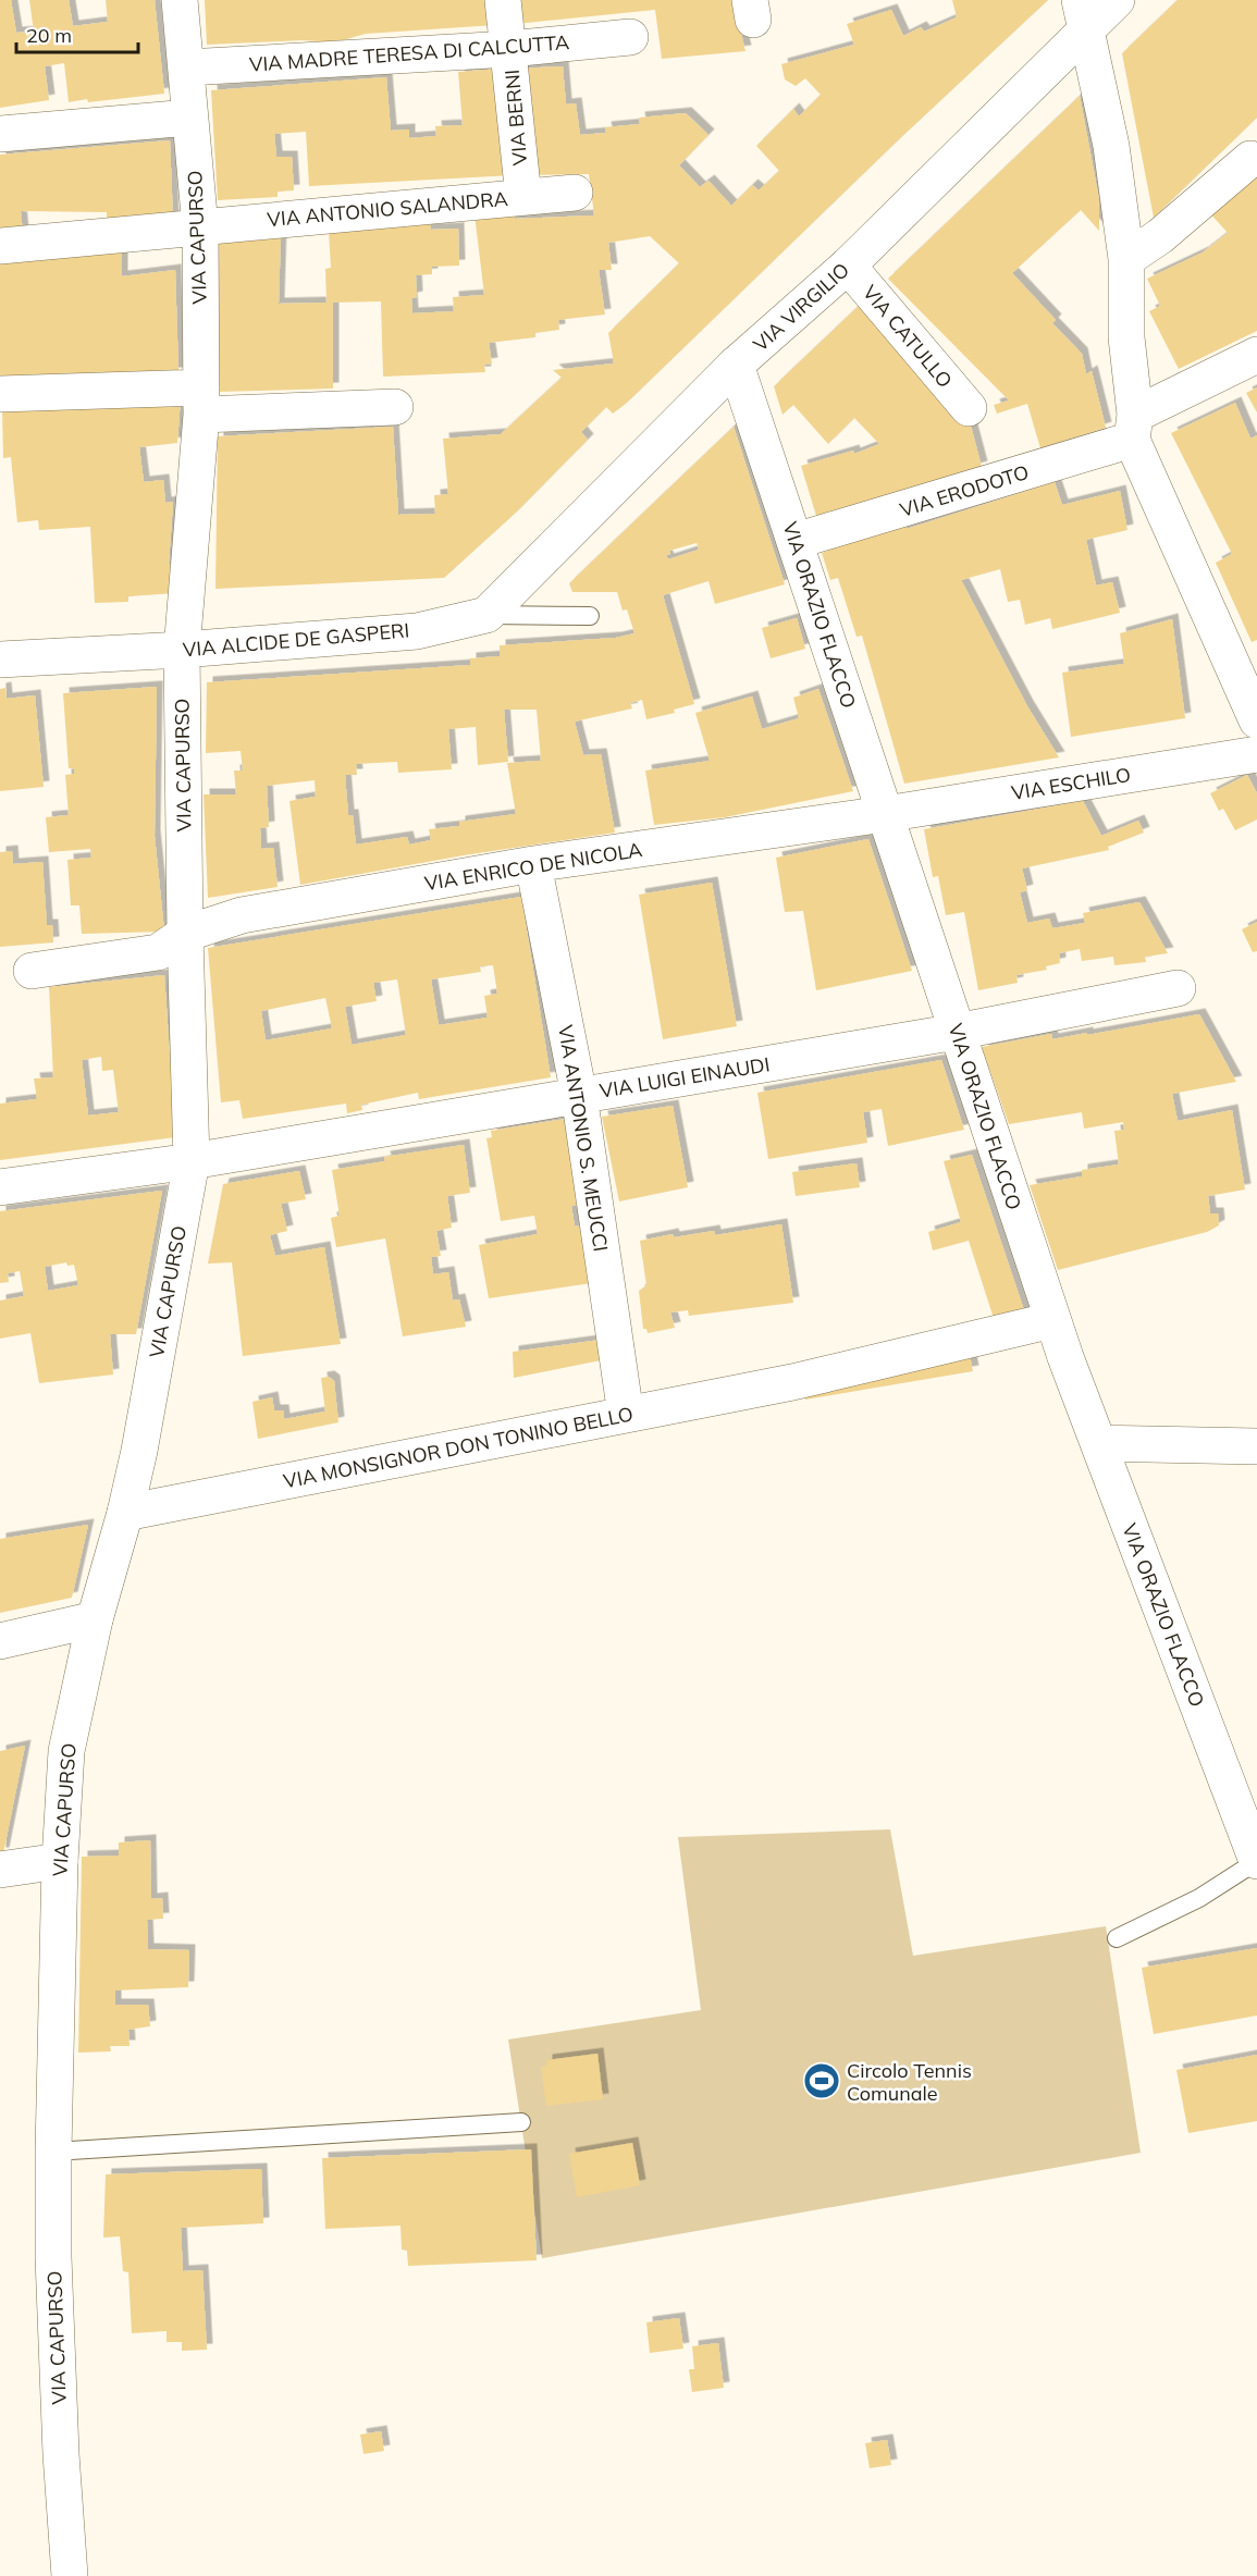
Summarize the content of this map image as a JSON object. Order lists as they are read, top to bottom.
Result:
{
  "streets": {
    "street": [
      "VIA MADRE TERESA DI CALCUTTA",
      "VIA BERNI",
      "VIA ANTONIO SALANDRA",
      "VIA CAPURSO",
      "VIA VIRGILIO",
      "VIA CATULLO",
      "VIA ERODOTO",
      "VIA ORAZIO FLACCO",
      "VIA ALCIDE DE GASPERI",
      "VIA ESCHILO",
      "VIA ENRICO DE NICOLA",
      "VIA LUIGI EINAUDI",
      "VIA ANTONIO S. MEUCCI",
      "VIA MONSIGNOR DON TONINO BELLO"
    ]
  },
  "crossings": [
    ["VIA MADRE TERESA DI CALCUTTA", "VIA BERNI"],
    ["VIA MADRE TERESA DI CALCUTTA", "VIA CAPURSO"],
    ["VIA BERNI", "VIA ANTONIO SALANDRA"],
    ["VIA ANTONIO SALANDRA", "VIA CAPURSO"],
    ["VIA CAPURSO", "VIA ALCIDE DE GASPERI"],
    ["VIA CAPURSO", "VIA ENRICO DE NICOLA"],
    ["VIA CAPURSO", "VIA LUIGI EINAUDI"],
    ["VIA CAPURSO", "VIA MONSIGNOR DON TONINO BELLO"],
    ["VIA VIRGILIO", "VIA CATULLO"],
    ["VIA VIRGILIO", "VIA ORAZIO FLACCO"],
    ["VIA VIRGILIO", "VIA ALCIDE DE GASPERI"],
    ["VIA ERODOTO", "VIA ORAZIO FLACCO"],
    ["VIA ORAZIO FLACCO", "VIA ESCHILO"],
    ["VIA ORAZIO FLACCO", "VIA ENRICO DE NICOLA"],
    ["VIA ORAZIO FLACCO", "VIA LUIGI EINAUDI"],
    ["VIA ORAZIO FLACCO", "VIA MONSIGNOR DON TONINO BELLO"],
    ["VIA ESCHILO", "VIA ENRICO DE NICOLA"],
    ["VIA ENRICO DE NICOLA", "VIA ANTONIO S. MEUCCI"],
    ["VIA LUIGI EINAUDI", "VIA ANTONIO S. MEUCCI"],
    ["VIA ANTONIO S. MEUCCI", "VIA MONSIGNOR DON TONINO BELLO"]
  ],
  "places": {
    "sports": ["Circolo Tennis Comunale"]
  },
  "scale_bar": "20 m"
}
